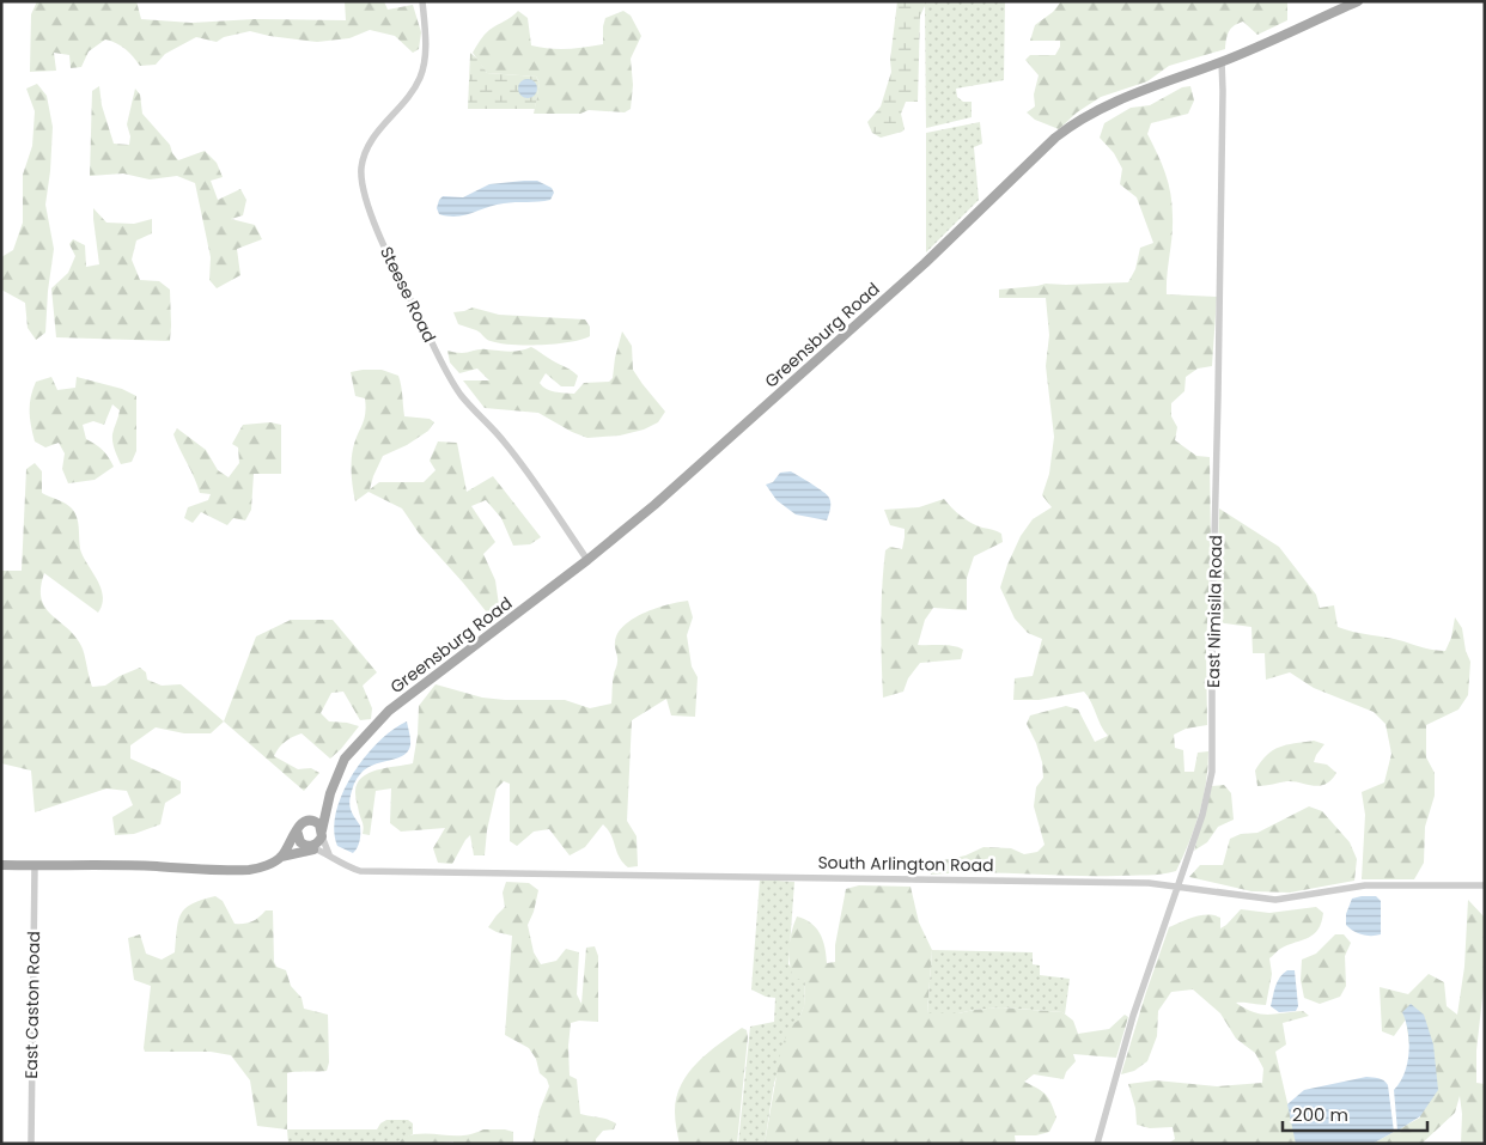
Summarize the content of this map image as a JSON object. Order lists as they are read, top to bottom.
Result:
{
  "streets": {
    "main road": ["Greensburg Road"],
    "street": [
      "Steese Road",
      "East Nimisila Road",
      "South Arlington Road",
      "East Caston Road"
    ]
  },
  "crossings": [
    ["Steese Road", "Greensburg Road"],
    ["Greensburg Road", "East Nimisila Road"],
    ["Greensburg Road", "South Arlington Road"],
    ["East Nimisila Road", "South Arlington Road"]
  ],
  "scale_bar": "200 m"
}
